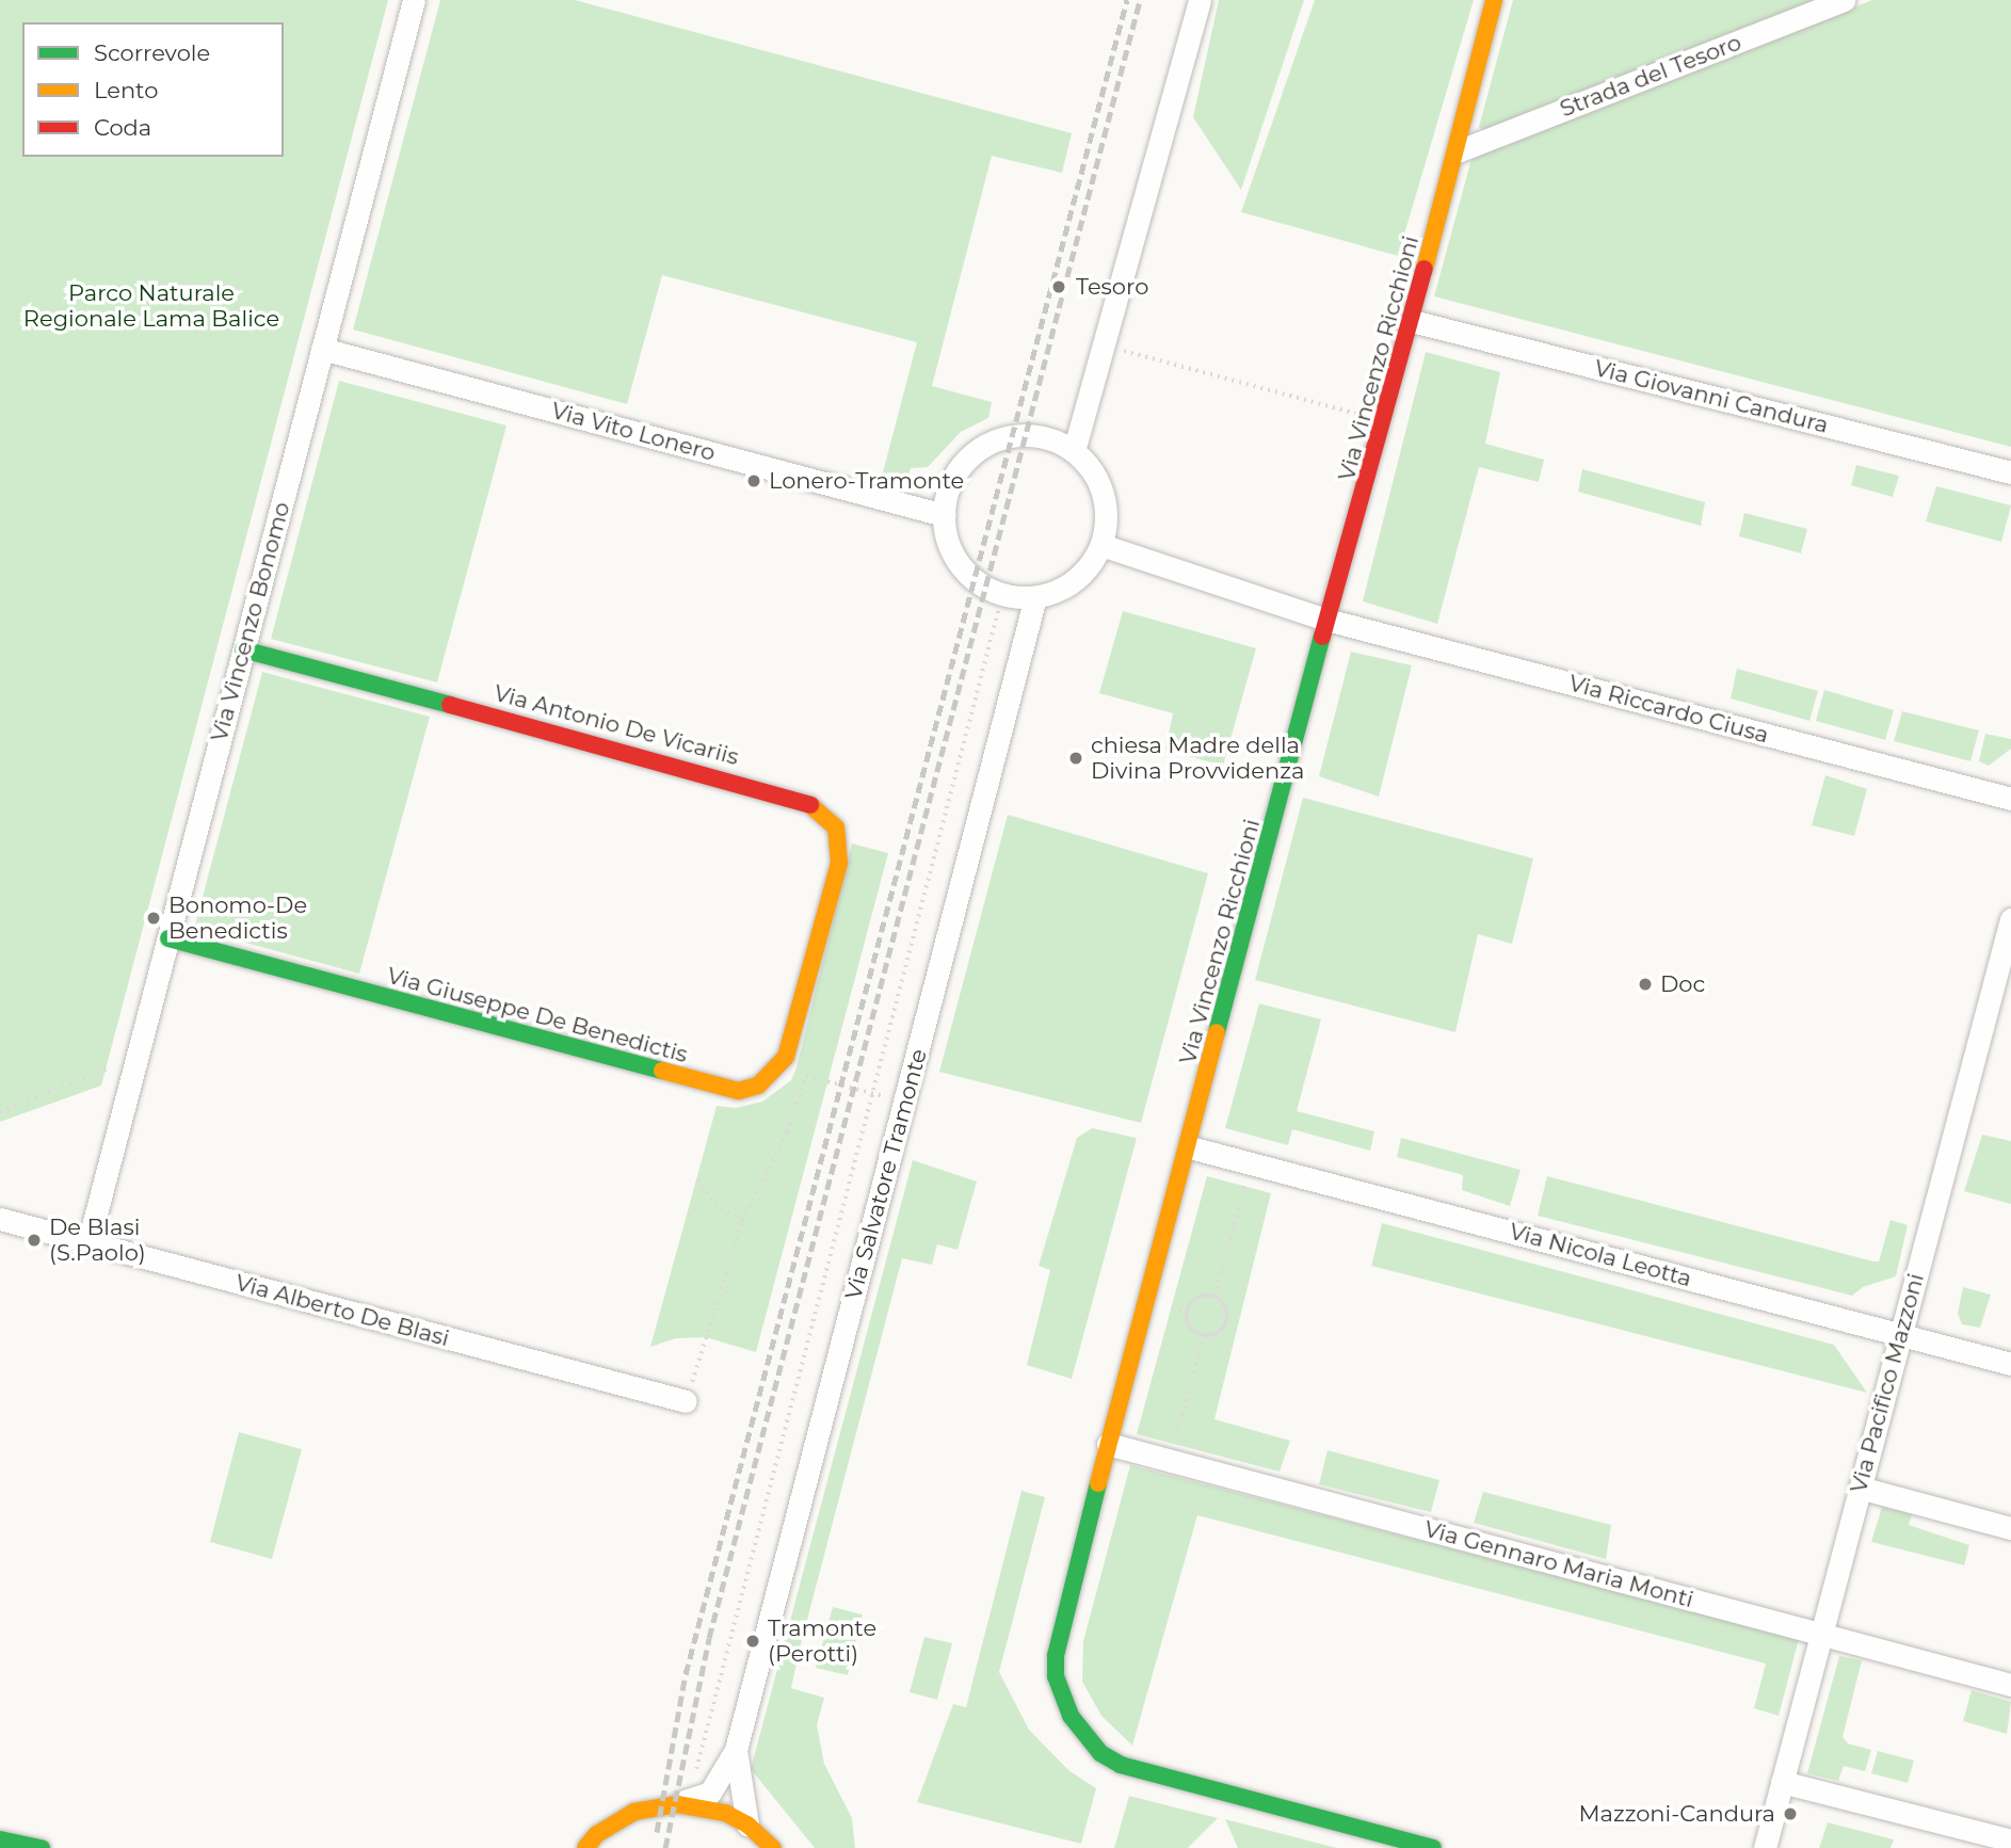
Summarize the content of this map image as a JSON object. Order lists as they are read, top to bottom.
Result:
{
  "streets": {
    "street": [
      "Strada del Tesoro",
      "Via Vincenzo Ricchioni",
      "Via Giovanni Candura",
      "Via Vito Lonero",
      "Via Vincenzo Bonomo",
      "Via Riccardo Ciusa",
      "Via Antonio De Vicariis",
      "Via Giuseppe De Benedictis",
      "Via Salvatore Tramonte",
      "Via Nicola Leotta",
      "Via Alberto De Blasi",
      "Via Pacifico Mazzoni",
      "Via Gennaro Maria Monti"
    ]
  },
  "crossings": [
    ["Strada del Tesoro", "Via Vincenzo Ricchioni"],
    ["Via Vincenzo Ricchioni", "Via Giovanni Candura"],
    ["Via Vincenzo Ricchioni", "Via Riccardo Ciusa"],
    ["Via Vincenzo Ricchioni", "Via Nicola Leotta"],
    ["Via Vincenzo Ricchioni", "Via Gennaro Maria Monti"],
    ["Via Vito Lonero", "Via Vincenzo Bonomo"],
    ["Via Vito Lonero", "Via Riccardo Ciusa"],
    ["Via Vito Lonero", "Via Salvatore Tramonte"],
    ["Via Vincenzo Bonomo", "Via Antonio De Vicariis"],
    ["Via Vincenzo Bonomo", "Via Giuseppe De Benedictis"],
    ["Via Vincenzo Bonomo", "Via Alberto De Blasi"],
    ["Via Riccardo Ciusa", "Via Salvatore Tramonte"],
    ["Via Antonio De Vicariis", "Via Giuseppe De Benedictis"],
    ["Via Nicola Leotta", "Via Pacifico Mazzoni"],
    ["Via Pacifico Mazzoni", "Via Gennaro Maria Monti"]
  ],
  "parks": ["Parco Naturale Regionale Lama Balice"],
  "places": [
    "Tesoro",
    "Lonero-Tramonte",
    "chiesa Madre della Divina Provvidenza",
    "Bonomo-De Benedictis",
    "Doc",
    "De Blasi (S.Paolo)",
    "Tramonte (Perotti)",
    "Mazzoni-Candura"
  ],
  "legend": ["Scorrevole", "Lento", "Coda"]
}
